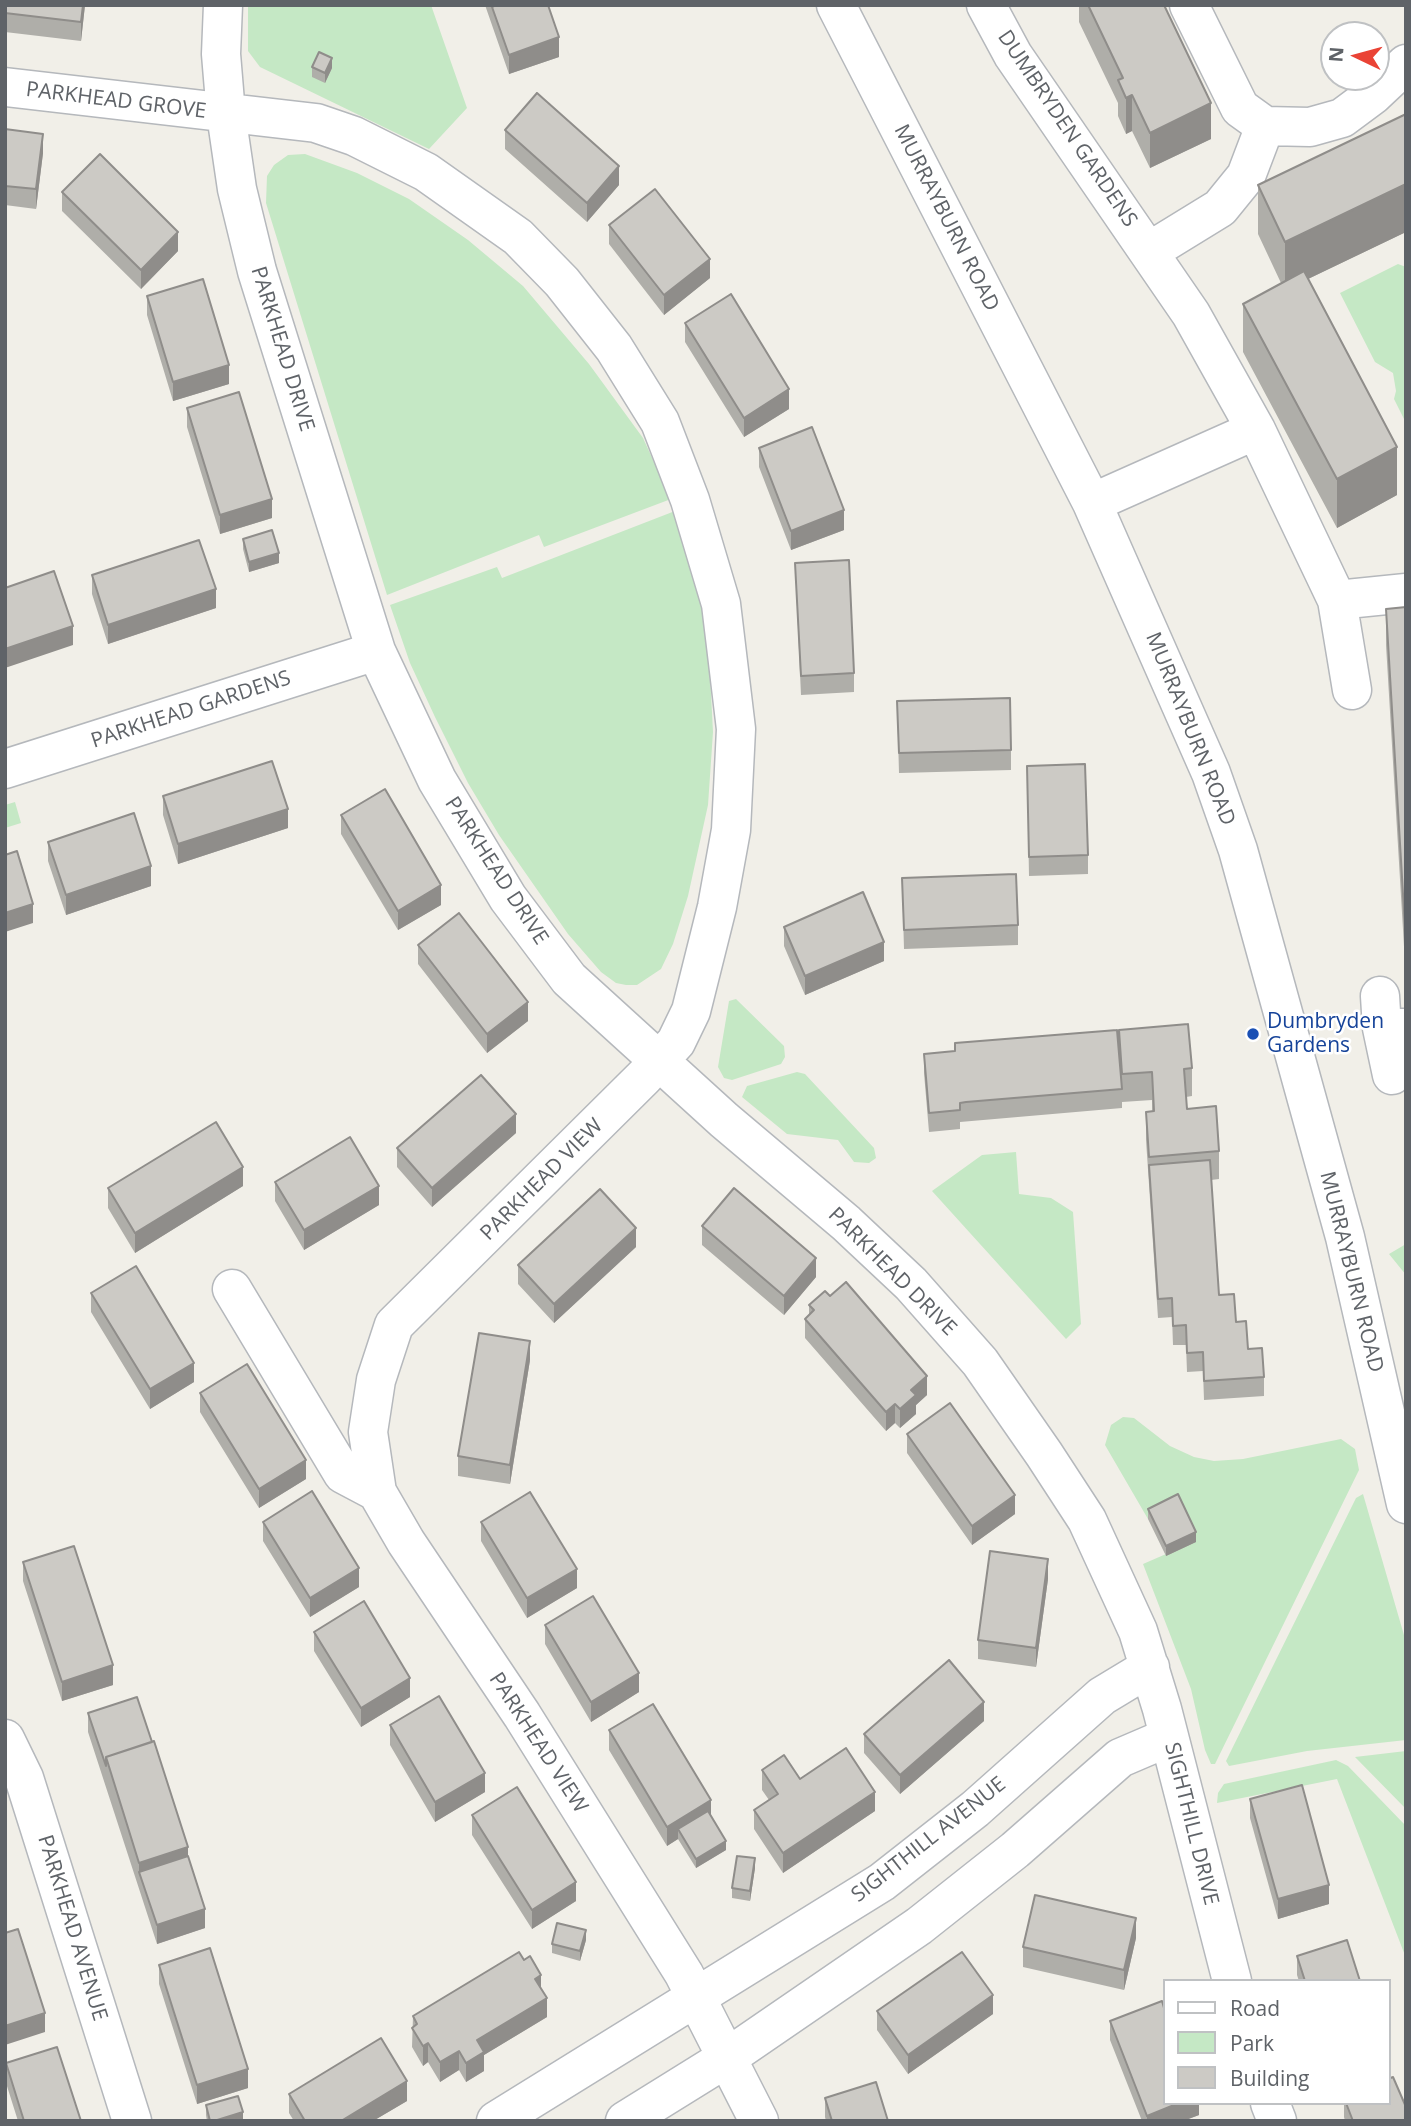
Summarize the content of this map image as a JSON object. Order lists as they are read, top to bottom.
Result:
{
  "streets": {
    "street": [
      "PARKHEAD GROVE",
      "DUMBRYDEN GARDENS",
      "MURRAYBURN ROAD",
      "PARKHEAD DRIVE",
      "PARKHEAD GARDENS",
      "PARKHEAD VIEW",
      "SIGHTHILL DRIVE",
      "SIGHTHILL AVENUE",
      "PARKHEAD AVENUE"
    ]
  },
  "crossings": [
    ["PARKHEAD GROVE", "PARKHEAD DRIVE"],
    ["PARKHEAD GROVE", "PARKHEAD VIEW"],
    ["PARKHEAD DRIVE", "PARKHEAD GARDENS"],
    ["PARKHEAD DRIVE", "PARKHEAD VIEW"],
    ["PARKHEAD DRIVE", "SIGHTHILL DRIVE"],
    ["PARKHEAD DRIVE", "SIGHTHILL AVENUE"],
    ["PARKHEAD VIEW", "SIGHTHILL AVENUE"],
    ["SIGHTHILL DRIVE", "SIGHTHILL AVENUE"]
  ],
  "places": ["Dumbryden Gardens"],
  "legend": ["Road", "Park", "Building"],
  "north": "left"
}
